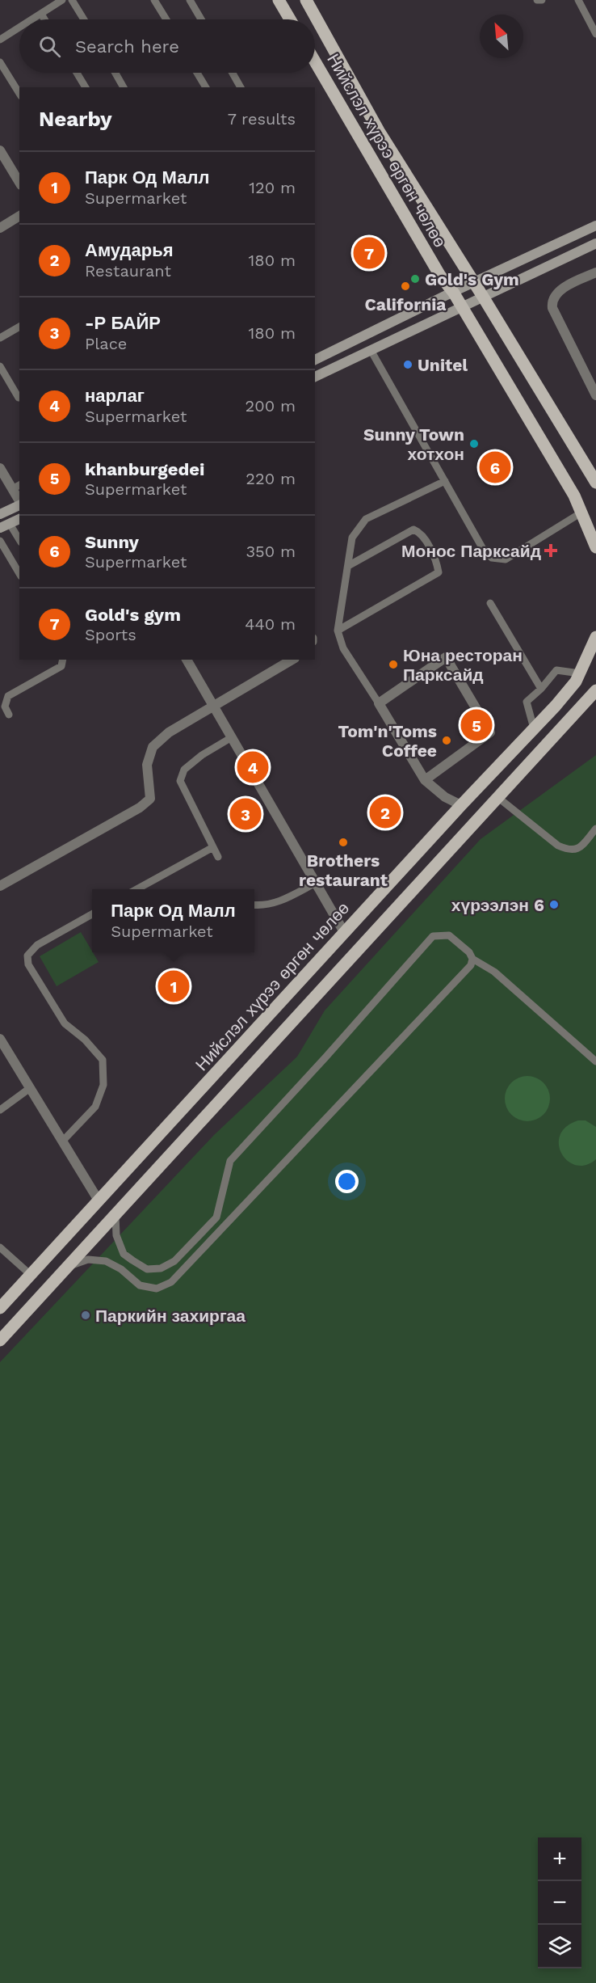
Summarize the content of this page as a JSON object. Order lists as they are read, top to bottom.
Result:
{
  "streets": {
    "main road": ["Нийслэл хүрээ өргөн чөлөө"]
  },
  "places": {
    "other": [
      "Gold's Gym",
      "California",
      "Unitel",
      "Sunny Town хотхон",
      "Юна ресторан Парксайд",
      "Tom'n'Toms Coffee",
      "Brothers restaurant",
      "хүрээлэн 6",
      "Паркийн захиргаа"
    ],
    "health": ["Монос Парксайд"]
  },
  "north": "top left",
  "page": {
    "search": "Search here",
    "heading": ["Nearby", "7 results"],
    "list": [
      {
        "mark": "1",
        "name": "Парк Од Малл",
        "note": "Supermarket",
        "value": "120 m"
      },
      {
        "mark": "2",
        "name": "Амударья",
        "note": "Restaurant",
        "value": "180 m"
      },
      {
        "mark": "3",
        "name": "-Р БАЙР",
        "note": "Place",
        "value": "180 m"
      },
      {
        "mark": "4",
        "name": "нарлаг",
        "note": "Supermarket",
        "value": "200 m"
      },
      {
        "mark": "5",
        "name": "khanburgedei",
        "note": "Supermarket",
        "value": "220 m"
      },
      {
        "mark": "6",
        "name": "Sunny",
        "note": "Supermarket",
        "value": "350 m"
      },
      {
        "mark": "7",
        "name": "Gold's gym",
        "note": "Sports",
        "value": "440 m"
      }
    ],
    "pins": [
      "7",
      "6",
      "5",
      "4",
      "2",
      "3",
      "1"
    ],
    "popup": ["Парк Од Малл", "Supermarket"],
    "map_buttons": ["+", "−"]
  }
}
